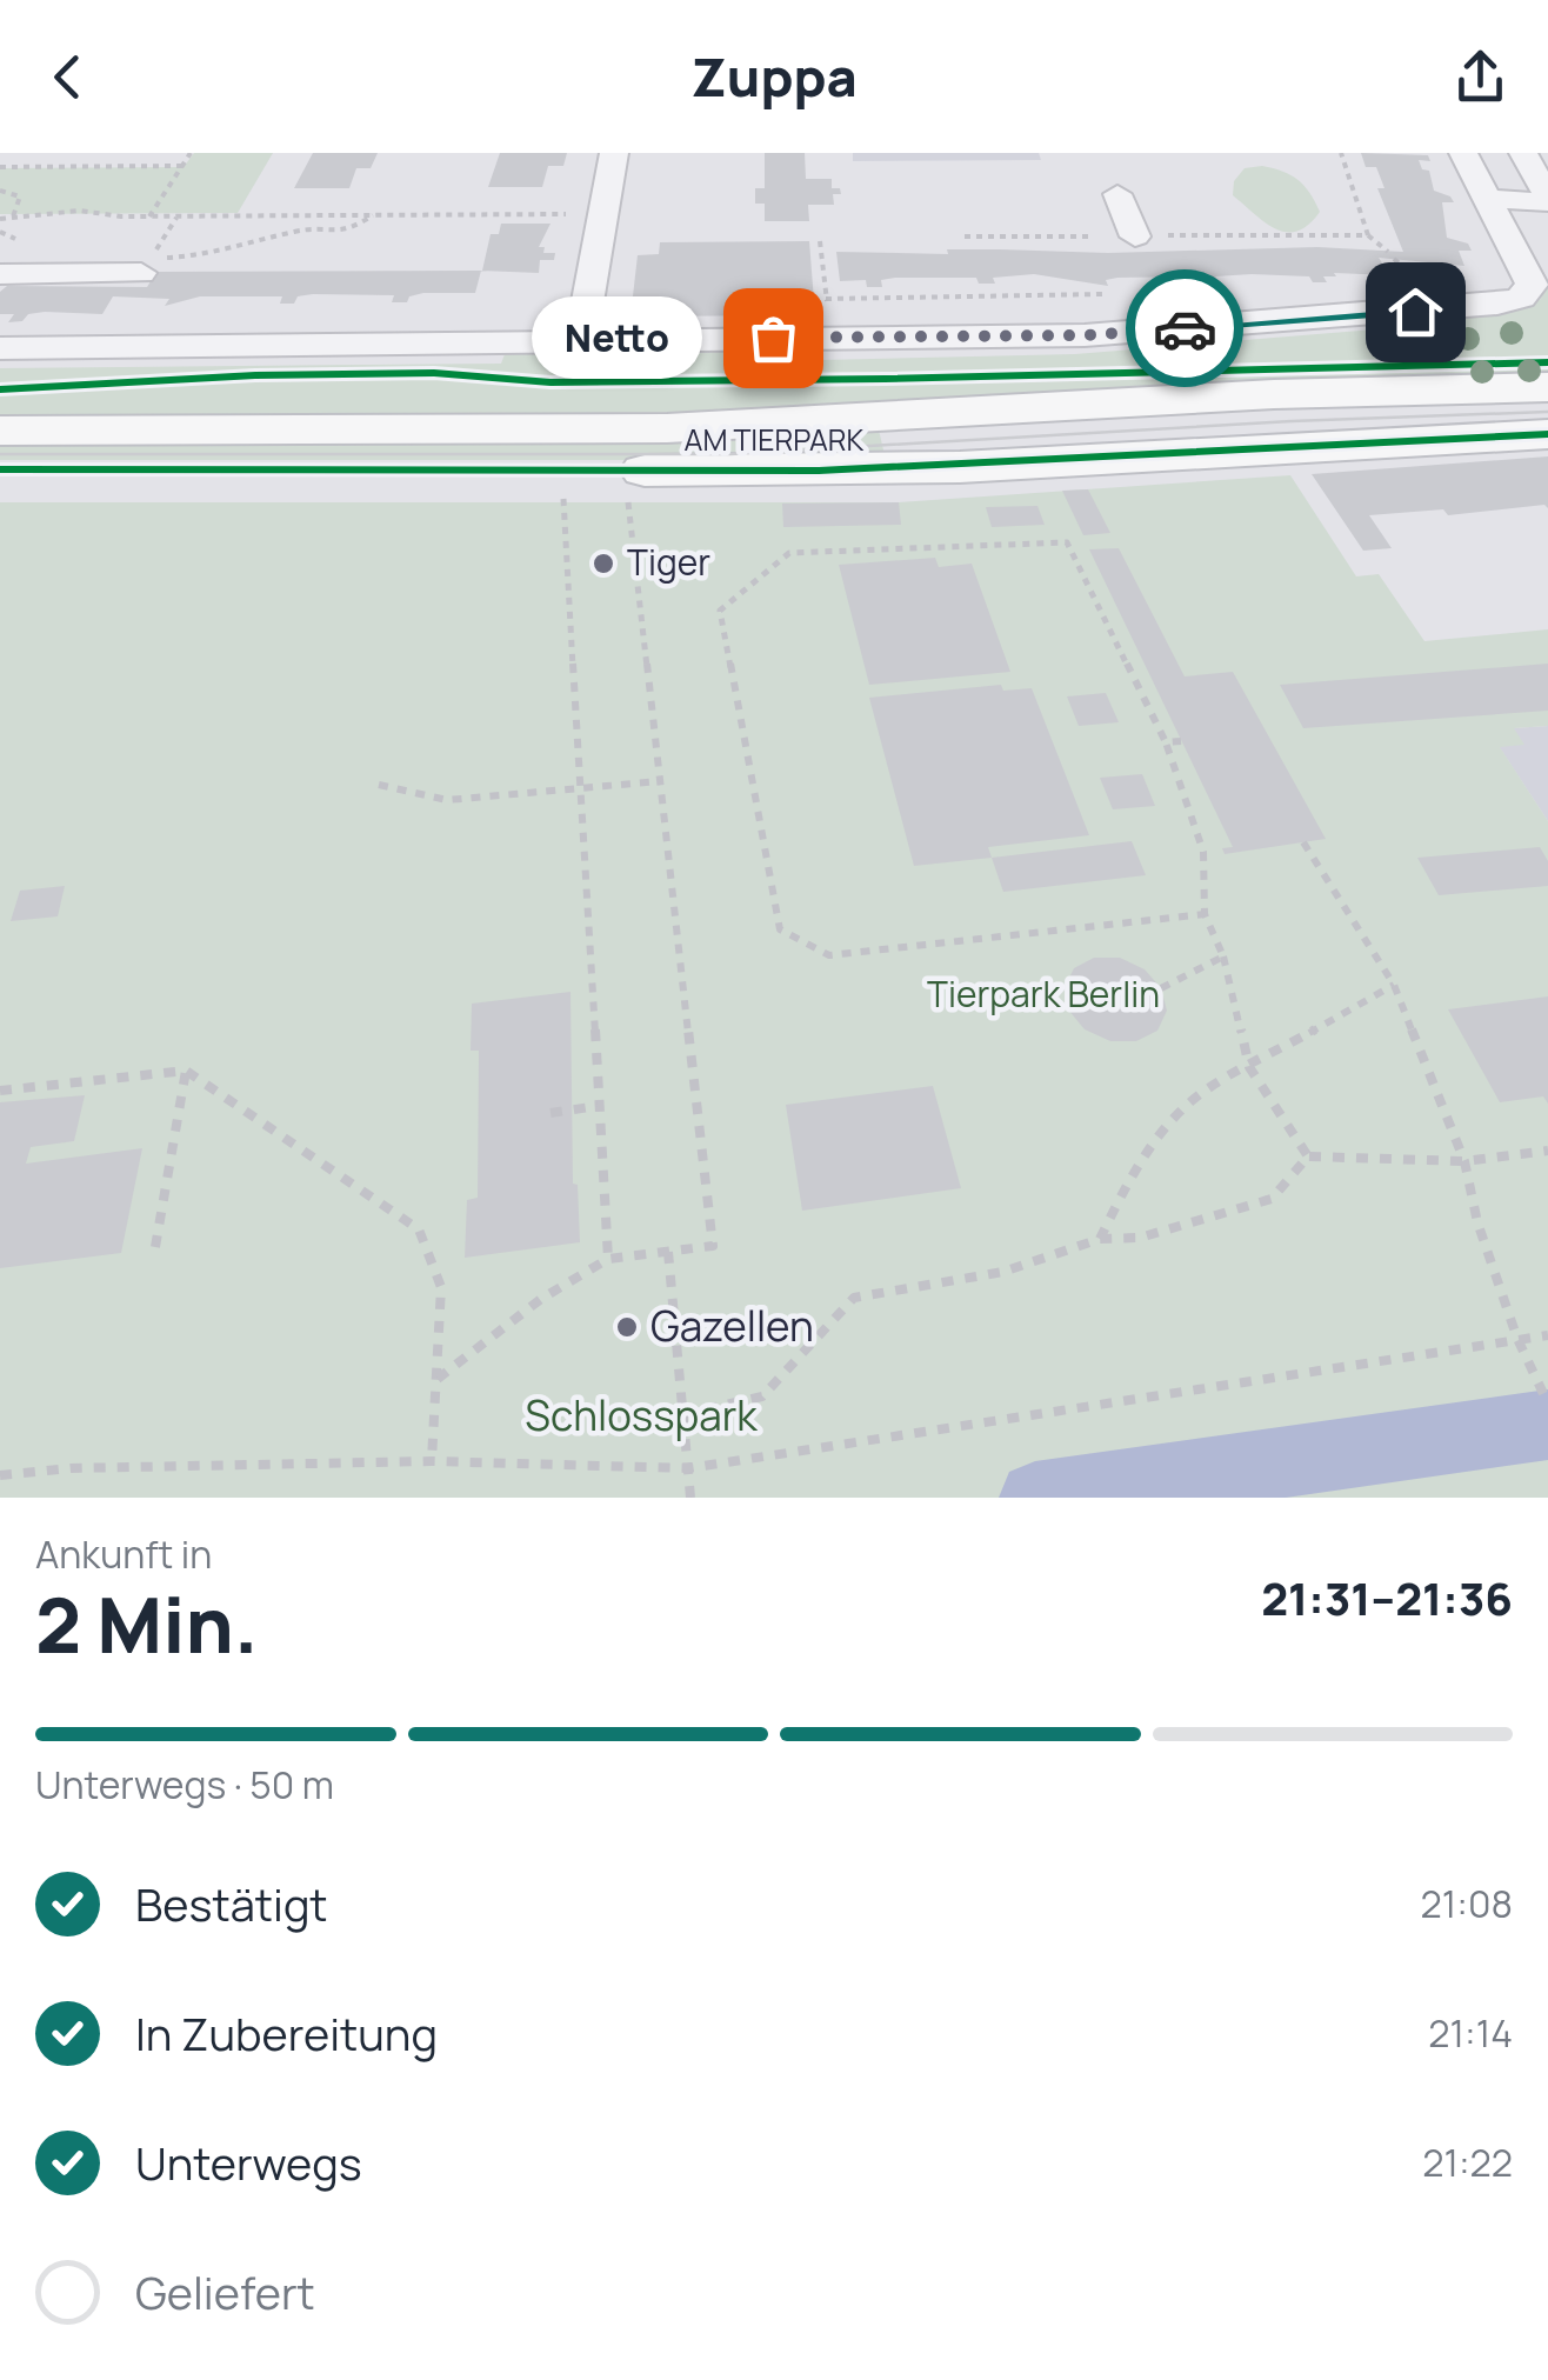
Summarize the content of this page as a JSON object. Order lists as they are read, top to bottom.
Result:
{
  "streets": {
    "main road": ["AM TIERPARK"]
  },
  "parks": ["Tierpark Berlin", "Schlosspark"],
  "places": ["Netto", "Tiger", "Gazellen"],
  "page": {
    "header": "Zuppa",
    "bubble": "Netto",
    "heading": ["2 Min.", "Ankunft in", "21:31–21:36"],
    "bar": "Unterwegs · 50 m",
    "list": [
      ["Bestätigt", "21:08"],
      ["In Zubereitung", "21:14"],
      ["Unterwegs", "21:22"],
      "Geliefert"
    ]
  }
}
